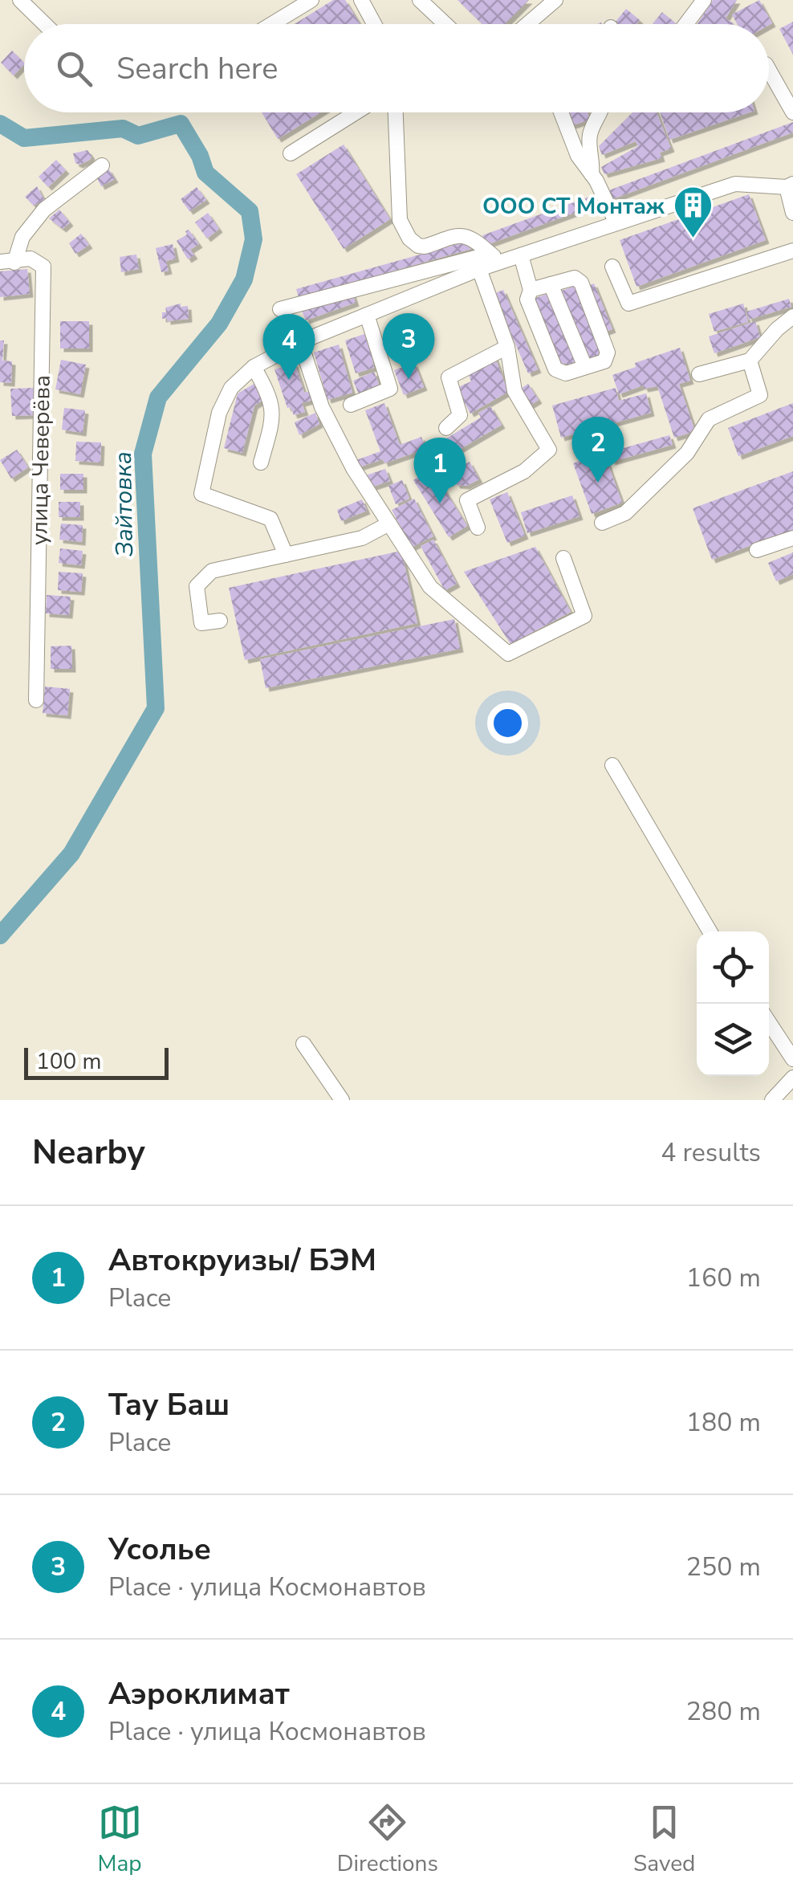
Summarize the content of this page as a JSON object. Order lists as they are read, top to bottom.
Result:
{
  "streets": {
    "street": ["улица Чеверёва"]
  },
  "water": ["Зайтовка"],
  "places": {
    "building": ["ООО СТ Монтаж"]
  },
  "scale_bar": "100 m",
  "page": {
    "search": "Search here",
    "pins": [
      "3",
      "4",
      "2",
      "1"
    ],
    "scale": "100 m",
    "heading": ["Nearby", "4 results"],
    "list": [
      {
        "mark": "1",
        "name": "Автокруизы/ БЭМ",
        "note": "Place",
        "value": "160 m"
      },
      {
        "mark": "2",
        "name": "Тау Баш",
        "note": "Place",
        "value": "180 m"
      },
      {
        "mark": "3",
        "name": "Усолье",
        "note": "Place · улица Космонавтов",
        "value": "250 m"
      },
      {
        "mark": "4",
        "name": "Аэроклимат",
        "note": "Place · улица Космонавтов",
        "value": "280 m"
      }
    ],
    "nav": ["Map", "Directions", "Saved"]
  }
}
